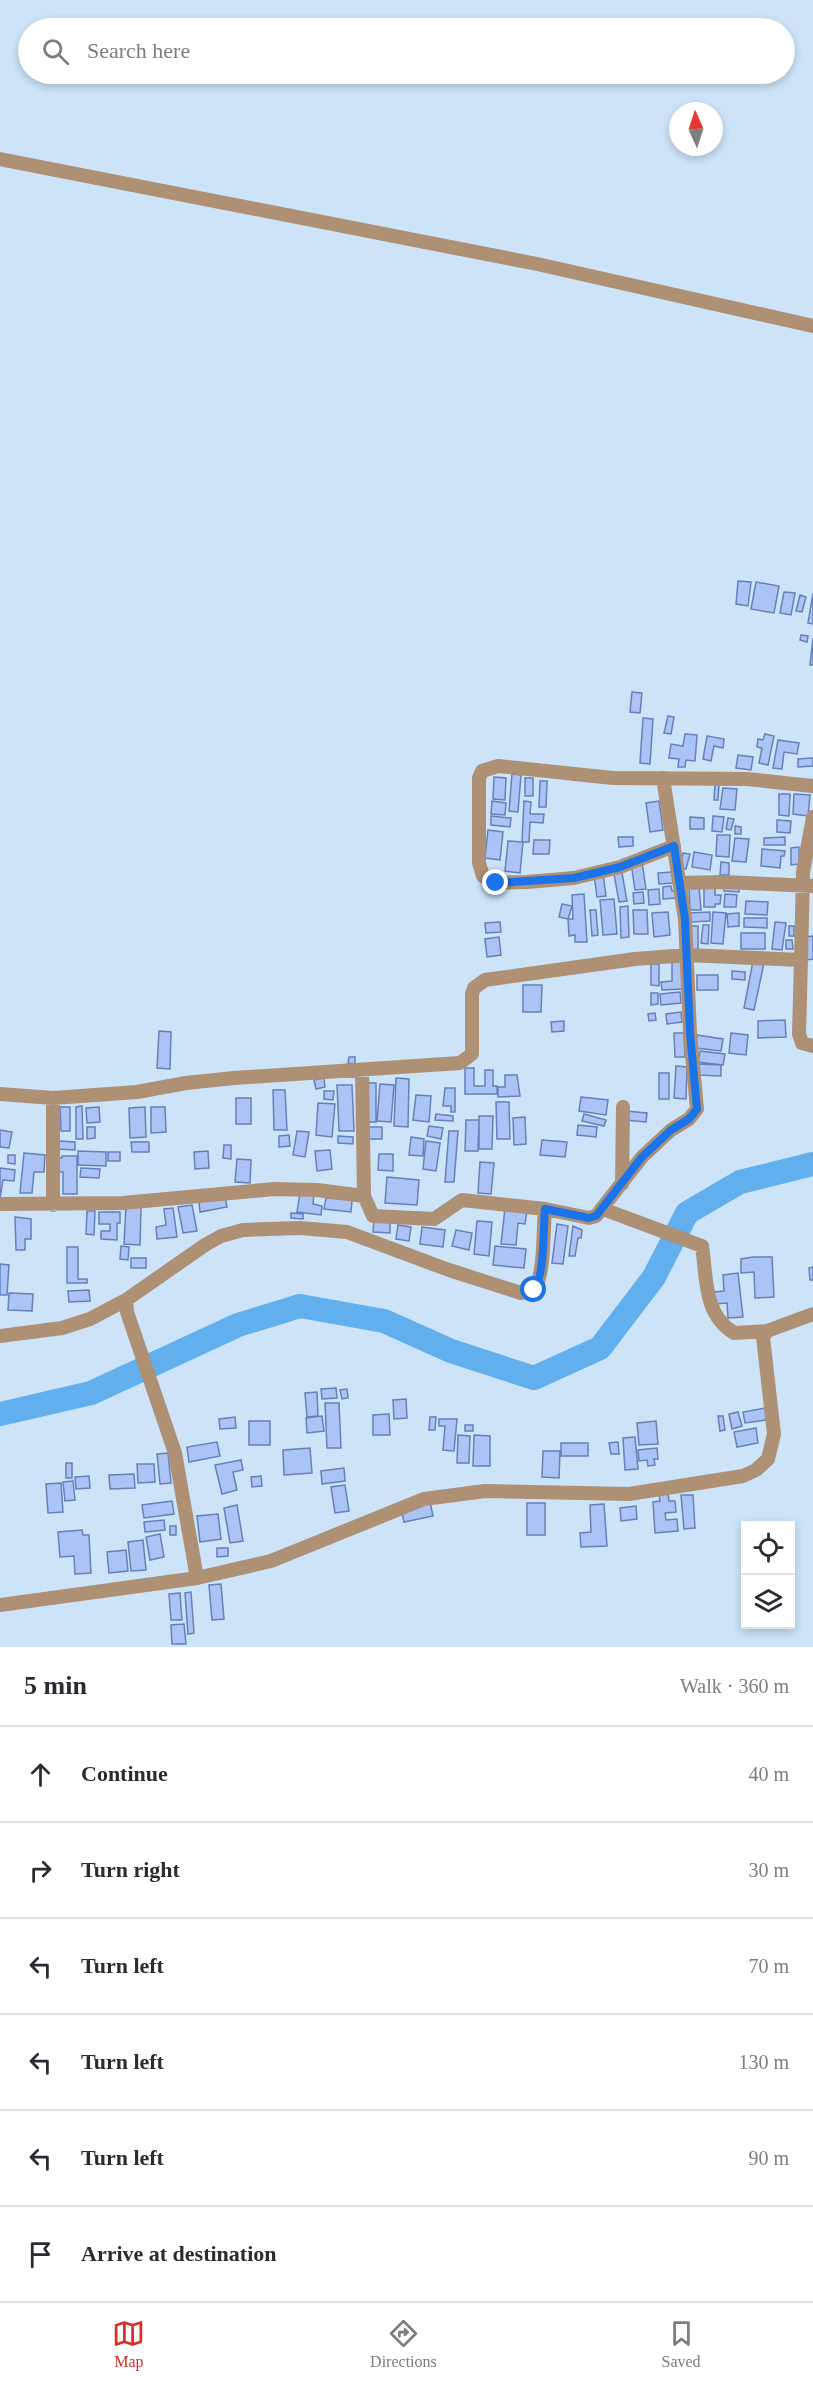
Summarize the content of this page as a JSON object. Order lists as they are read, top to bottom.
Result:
{
  "north": "top",
  "page": {
    "search": "Search here",
    "heading": ["5 min", "Walk · 360 m"],
    "list": [
      ["Continue", "40 m"],
      ["Turn right", "30 m"],
      ["Turn left", "70 m"],
      ["Turn left", "130 m"],
      ["Turn left", "90 m"],
      "Arrive at destination"
    ],
    "nav": ["Map", "Directions", "Saved"]
  }
}
